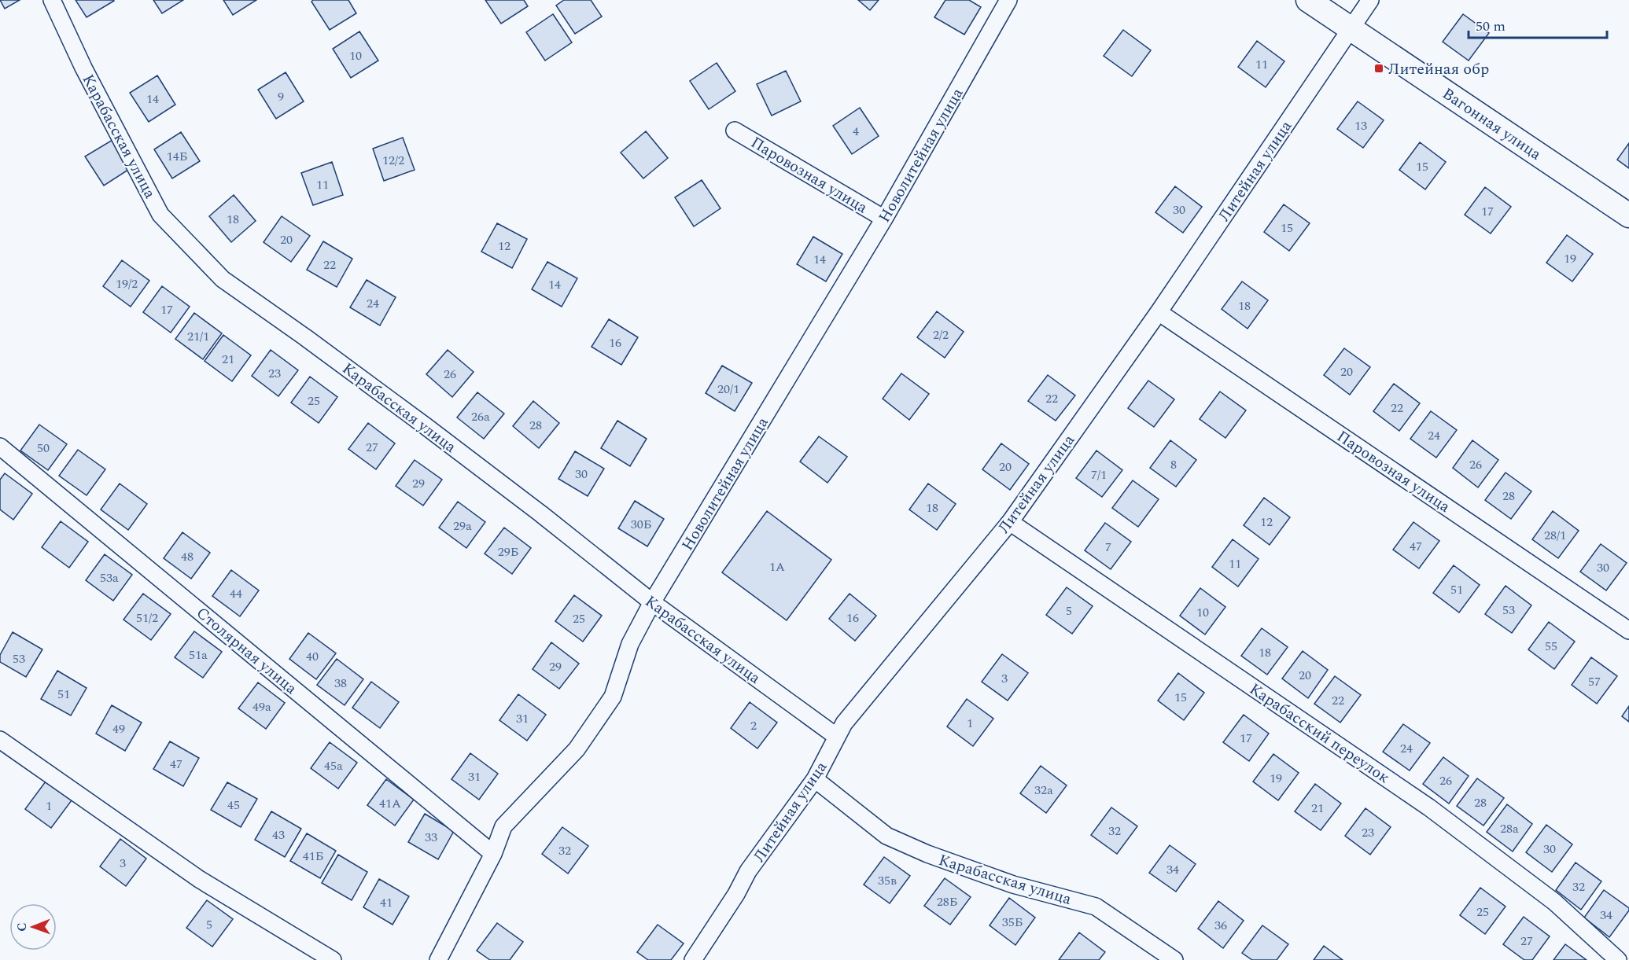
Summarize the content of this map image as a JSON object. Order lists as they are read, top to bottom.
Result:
{
  "streets": {
    "street": [
      "Вагонная улица",
      "Карабасская улица",
      "Новолитейная улица",
      "Литейная улица",
      "Паровозная улица",
      "Столярная улица",
      "Карабасский переулок"
    ]
  },
  "crossings": [
    ["Вагонная улица", "Литейная улица"],
    ["Карабасская улица", "Новолитейная улица"],
    ["Карабасская улица", "Литейная улица"],
    ["Новолитейная улица", "Паровозная улица"],
    ["Новолитейная улица", "Столярная улица"],
    ["Литейная улица", "Паровозная улица"],
    ["Литейная улица", "Карабасский переулок"]
  ],
  "places": {
    "transit": ["Литейная обр"]
  },
  "house_numbers": [
    "10",
    "11",
    "9",
    "14",
    "13",
    "4",
    "14Б",
    "12/2",
    "15",
    "11",
    "30",
    "17",
    "18",
    "15",
    "20",
    "12",
    "19",
    "14",
    "22",
    "19/2",
    "14",
    "24",
    "18",
    "17",
    "2/2",
    "21/1",
    "16",
    "21",
    "20",
    "23",
    "26",
    "20/1",
    "22",
    "25",
    "22",
    "26а",
    "28",
    "24",
    "27",
    "50",
    "8",
    "26",
    "20",
    "30",
    "7/1",
    "29",
    "28",
    "18",
    "12",
    "30Б",
    "29а",
    "28/1",
    "47",
    "7",
    "29Б",
    "48",
    "11",
    "1А",
    "30",
    "53а",
    "51",
    "44",
    "53",
    "5",
    "10",
    "51/2",
    "16",
    "25",
    "55",
    "18",
    "51а",
    "40",
    "53",
    "29",
    "20",
    "3",
    "57",
    "38",
    "51",
    "15",
    "22",
    "49а",
    "31",
    "1",
    "2",
    "49",
    "17",
    "24",
    "47",
    "45а",
    "31",
    "19",
    "26",
    "32а",
    "28",
    "41А",
    "45",
    "1",
    "21",
    "28а",
    "32",
    "23",
    "43",
    "33",
    "30",
    "32",
    "41Б",
    "3",
    "34",
    "35в",
    "32",
    "28Б",
    "41",
    "25",
    "34",
    "35Б",
    "5",
    "36",
    "27"
  ],
  "scale_bar": "50 m",
  "north": "left"
}
